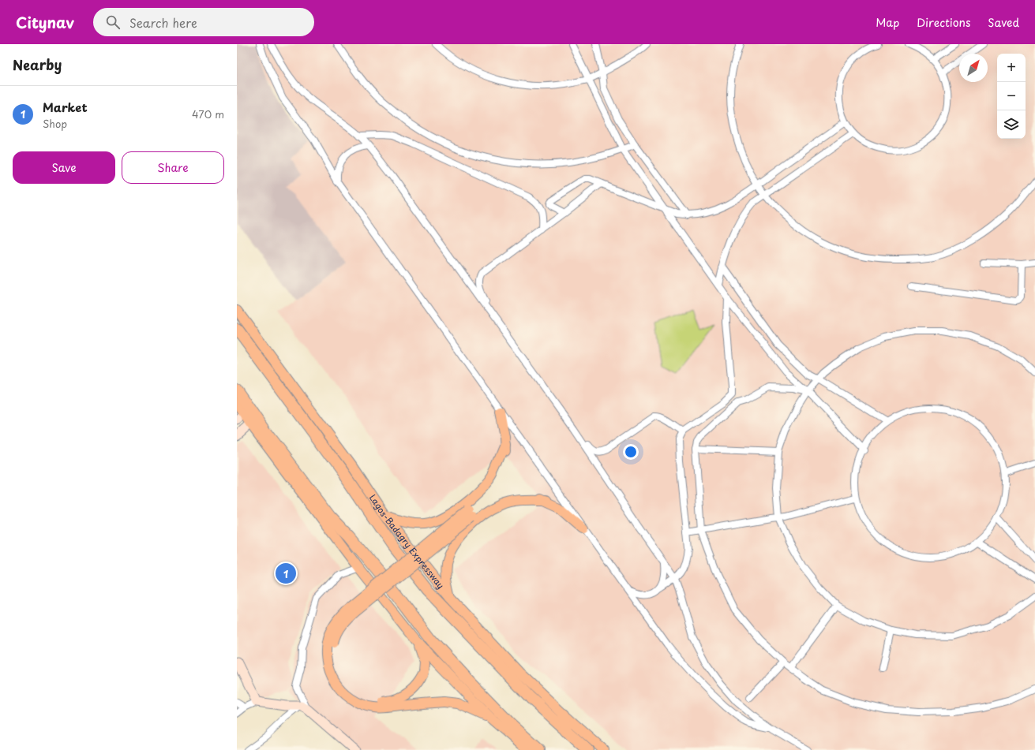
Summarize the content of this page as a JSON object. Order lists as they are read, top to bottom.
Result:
{
  "streets": {
    "highway": ["Lagos-Badagry Expressway"]
  },
  "north": "top right",
  "page": {
    "header": "Citynav",
    "search": "Search here",
    "nav": ["Map", "Directions", "Saved"],
    "heading": "Nearby",
    "map_buttons": ["+", "−"],
    "list": [
      {
        "mark": "1",
        "name": "Market",
        "note": "Shop",
        "value": "470 m"
      }
    ],
    "buttons": ["Save", "Share"],
    "pins": "1"
  }
}
